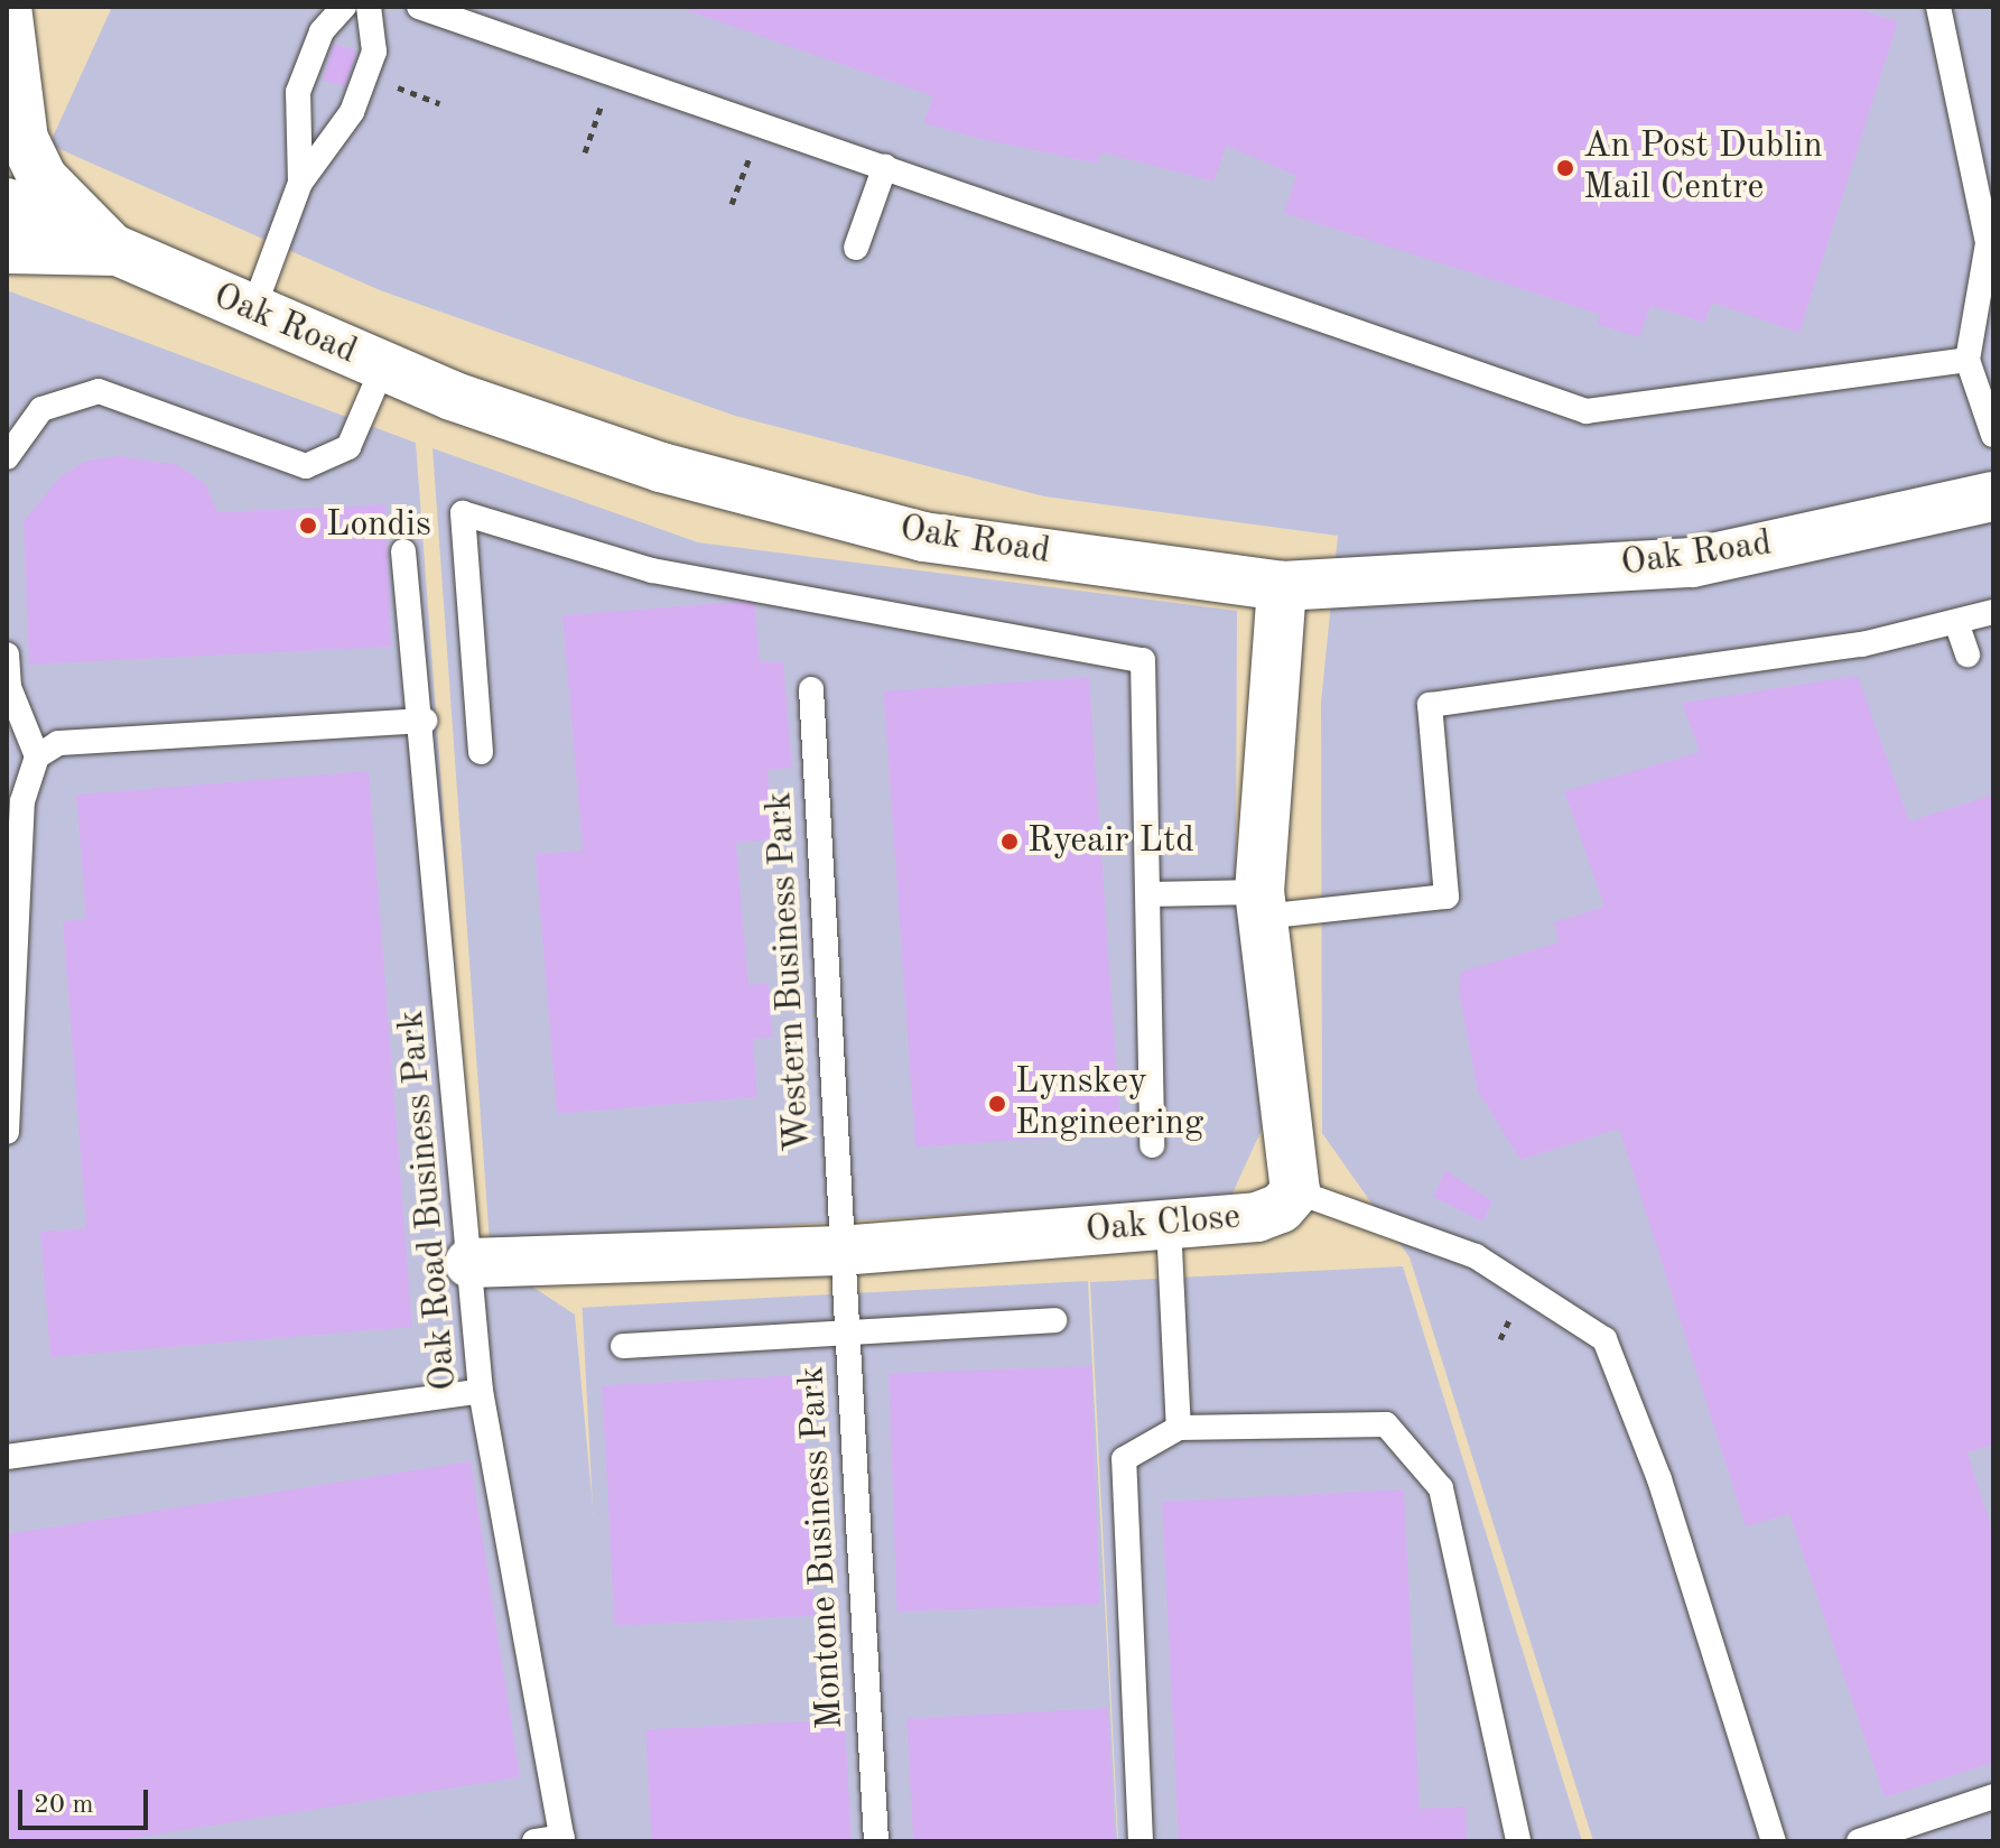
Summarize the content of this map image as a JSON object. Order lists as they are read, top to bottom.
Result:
{
  "streets": {
    "street": ["Oak Road", "Oak Close"],
    "lane": ["Western Business Park", "Oak Road Business Park", "Montone Business Park"]
  },
  "crossings": [
    ["Western Business Park", "Oak Close"],
    ["Western Business Park", "Montone Business Park"],
    ["Oak Road Business Park", "Oak Close"],
    ["Oak Close", "Montone Business Park"]
  ],
  "places": [
    "An Post Dublin Mail Centre",
    "Londis",
    "Ryeair Ltd",
    "Lynskey Engineering"
  ],
  "scale_bar": "20 m"
}
